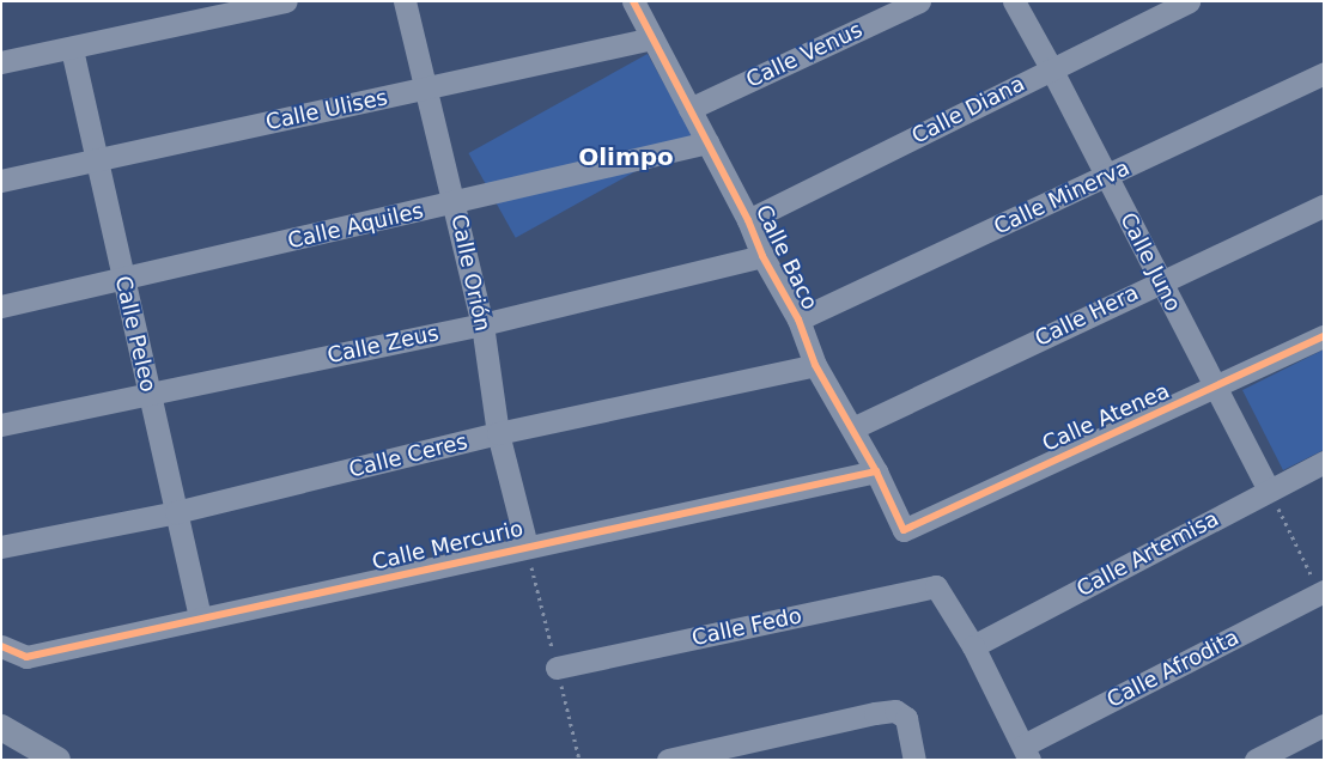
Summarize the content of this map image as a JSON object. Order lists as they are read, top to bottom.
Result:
{
  "streets": {
    "street": [
      "Calle Venus",
      "Calle Ulises",
      "Calle Diana",
      "Calle Minerva",
      "Calle Aquiles",
      "Calle Baco",
      "Calle Juno",
      "Calle Orión",
      "Calle Hera",
      "Calle Peleo",
      "Calle Zeus",
      "Calle Atenea",
      "Calle Ceres",
      "Calle Mercurio",
      "Calle Artemisa",
      "Calle Fedo",
      "Calle Afrodita"
    ]
  },
  "crossings": [
    ["Calle Venus", "Calle Baco"],
    ["Calle Ulises", "Calle Baco"],
    ["Calle Ulises", "Calle Orión"],
    ["Calle Ulises", "Calle Peleo"],
    ["Calle Diana", "Calle Baco"],
    ["Calle Diana", "Calle Juno"],
    ["Calle Minerva", "Calle Baco"],
    ["Calle Minerva", "Calle Juno"],
    ["Calle Aquiles", "Calle Baco"],
    ["Calle Aquiles", "Calle Orión"],
    ["Calle Aquiles", "Calle Peleo"],
    ["Calle Baco", "Calle Hera"],
    ["Calle Baco", "Calle Zeus"],
    ["Calle Baco", "Calle Atenea"],
    ["Calle Baco", "Calle Ceres"],
    ["Calle Baco", "Calle Mercurio"],
    ["Calle Juno", "Calle Hera"],
    ["Calle Juno", "Calle Atenea"],
    ["Calle Juno", "Calle Artemisa"],
    ["Calle Orión", "Calle Zeus"],
    ["Calle Orión", "Calle Ceres"],
    ["Calle Orión", "Calle Mercurio"],
    ["Calle Peleo", "Calle Zeus"],
    ["Calle Peleo", "Calle Ceres"],
    ["Calle Peleo", "Calle Mercurio"],
    ["Calle Artemisa", "Calle Fedo"]
  ],
  "districts": ["Olimpo"]
}
